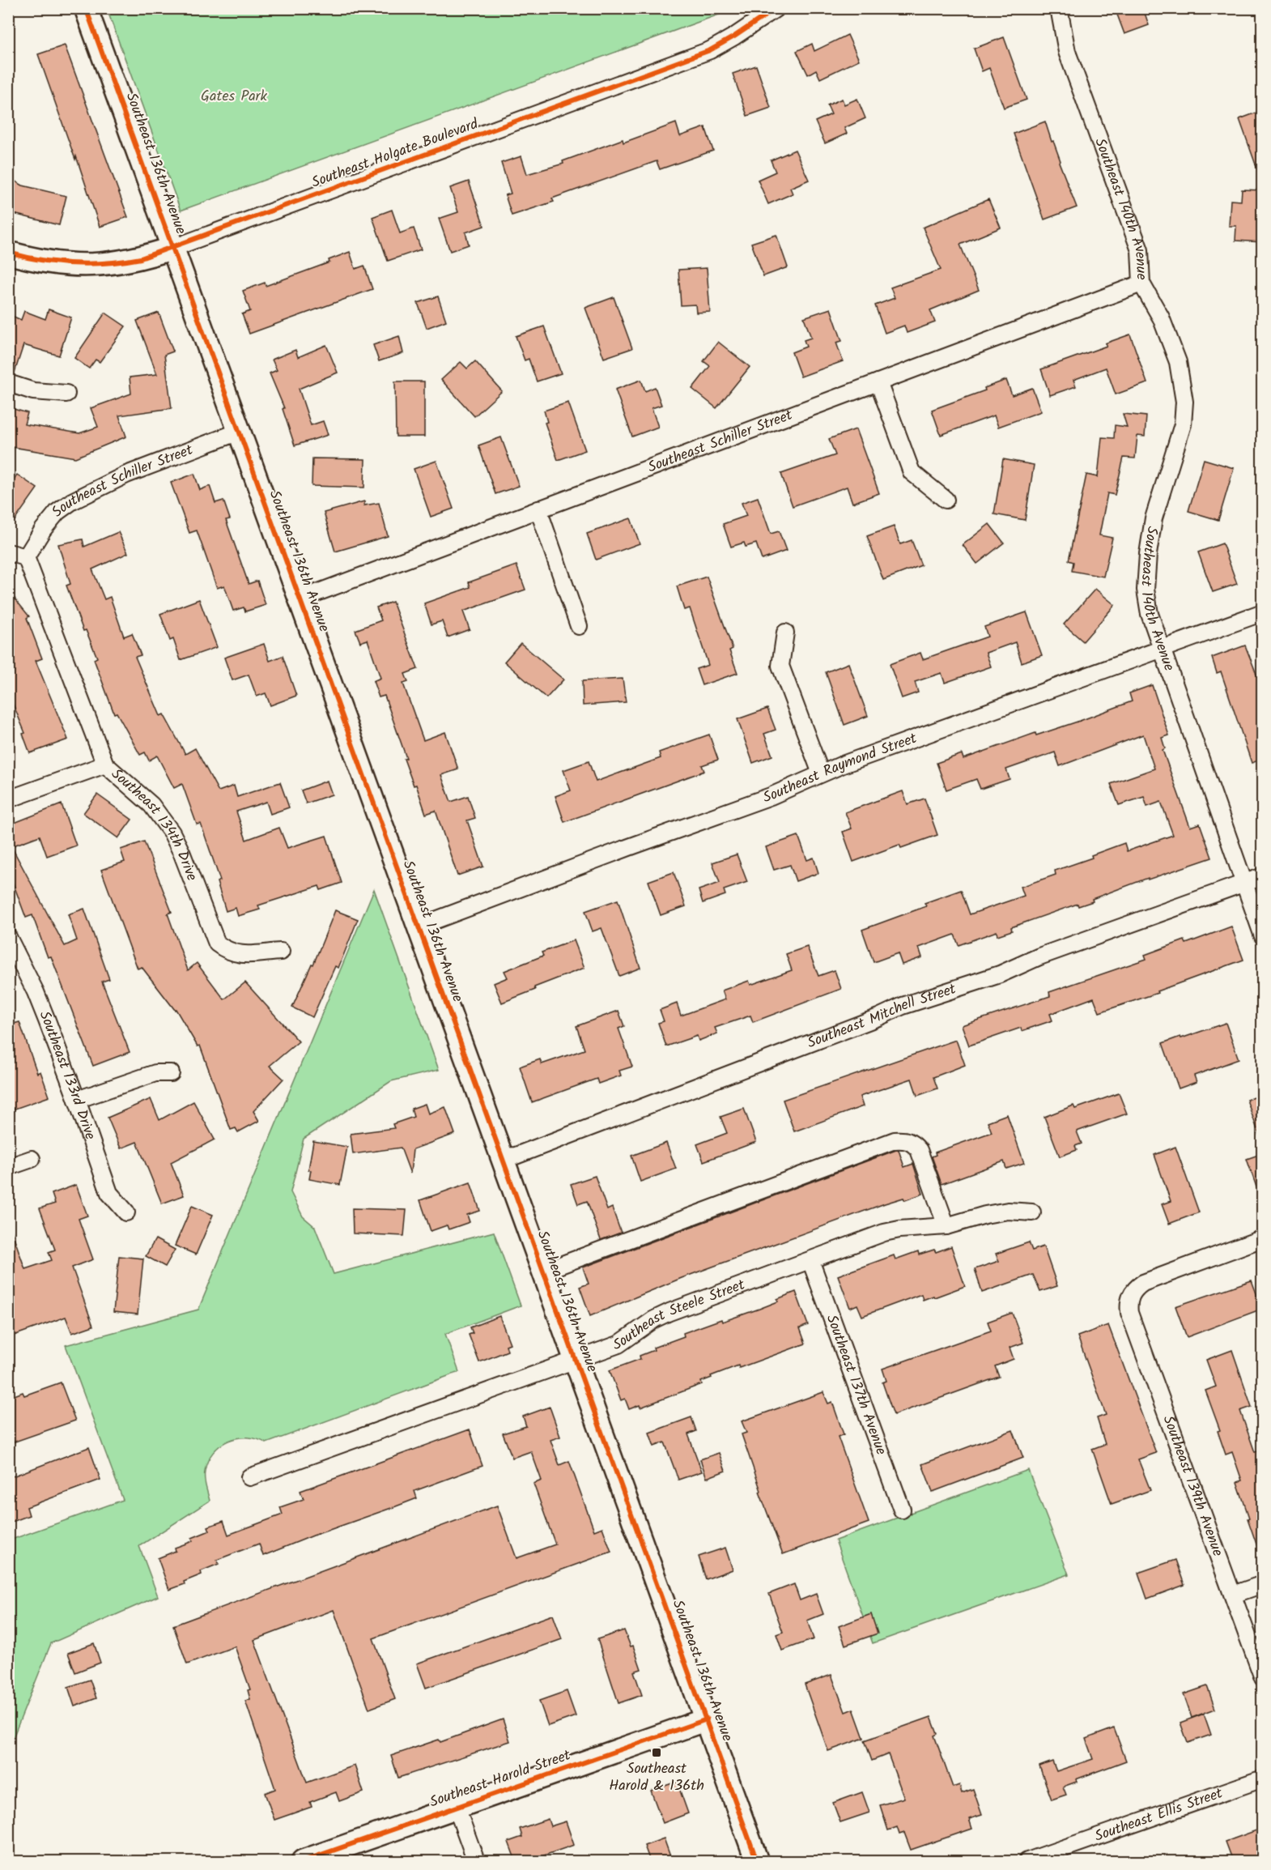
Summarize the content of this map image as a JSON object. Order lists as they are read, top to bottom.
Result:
{
  "streets": {
    "street": [
      "Southeast Holgate Boulevard",
      "Southeast 136th Avenue",
      "Southeast 140th Avenue",
      "Southeast Schiller Street",
      "Southeast Raymond Street",
      "Southeast 134th Drive",
      "Southeast Mitchell Street",
      "Southeast 133rd Drive",
      "Southeast Steele Street",
      "Southeast 137th Avenue",
      "Southeast 139th Avenue",
      "Southeast Harold Street",
      "Southeast Ellis Street"
    ]
  },
  "crossings": [
    ["Southeast Holgate Boulevard", "Southeast 136th Avenue"],
    ["Southeast 136th Avenue", "Southeast Schiller Street"],
    ["Southeast 136th Avenue", "Southeast Raymond Street"],
    ["Southeast 136th Avenue", "Southeast Mitchell Street"],
    ["Southeast 136th Avenue", "Southeast Steele Street"],
    ["Southeast 136th Avenue", "Southeast Harold Street"],
    ["Southeast 140th Avenue", "Southeast Schiller Street"],
    ["Southeast 140th Avenue", "Southeast Raymond Street"],
    ["Southeast 140th Avenue", "Southeast Mitchell Street"],
    ["Southeast Schiller Street", "Southeast 134th Drive"],
    ["Southeast Steele Street", "Southeast 137th Avenue"]
  ],
  "parks": ["Gates Park"],
  "places": {
    "transit": ["Southeast Harold & 136th"]
  }
}
